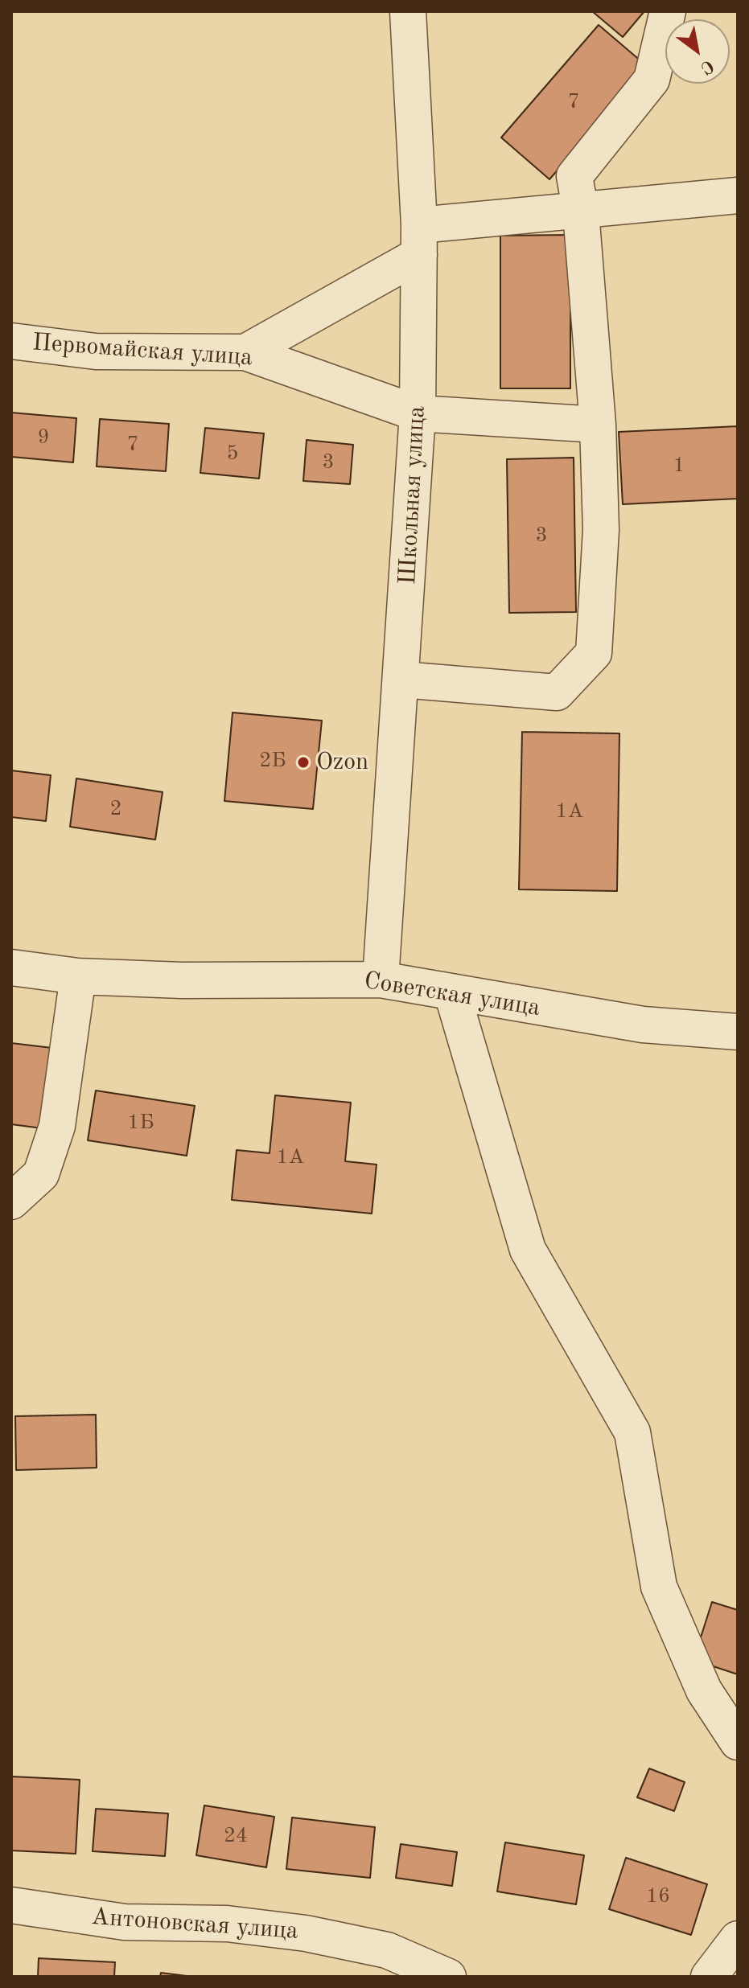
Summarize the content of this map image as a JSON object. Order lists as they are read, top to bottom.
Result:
{
  "streets": {
    "street": [
      "Первомайская улица",
      "Школьная улица",
      "Советская улица",
      "Антоновская улица"
    ]
  },
  "crossings": [
    ["Первомайская улица", "Школьная улица"],
    ["Школьная улица", "Советская улица"]
  ],
  "places": ["Ozon"],
  "house_numbers": [
    "7",
    "9",
    "7",
    "5",
    "3",
    "1",
    "3",
    "2Б",
    "2",
    "1А",
    "1Б",
    "1А",
    "24",
    "16"
  ],
  "north": "bottom right"
}
